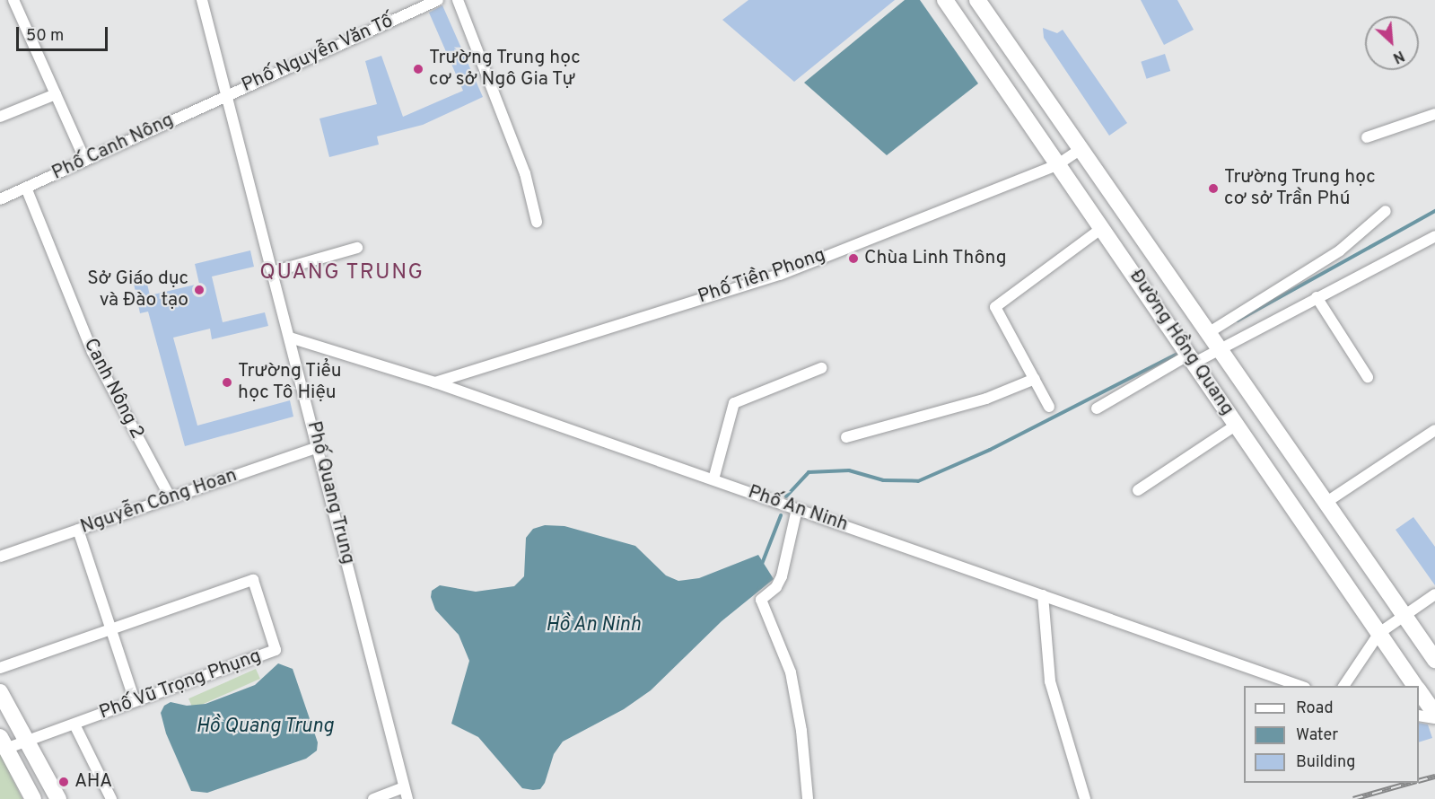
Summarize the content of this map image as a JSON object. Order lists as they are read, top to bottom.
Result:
{
  "streets": {
    "street": [
      "Phố Nguyễn Văn Tố",
      "Phố Canh Nông",
      "Phố Tiền Phong",
      "Đường Hồng Quang",
      "Canh Nông 2",
      "Phố Quang Trung",
      "Nguyễn Công Hoan",
      "Phố An Ninh",
      "Phố Vũ Trọng Phụng"
    ]
  },
  "crossings": [
    ["Phố Nguyễn Văn Tố", "Phố Canh Nông"],
    ["Phố Nguyễn Văn Tố", "Phố Quang Trung"],
    ["Phố Canh Nông", "Canh Nông 2"],
    ["Phố Canh Nông", "Phố Quang Trung"],
    ["Phố Tiền Phong", "Đường Hồng Quang"],
    ["Phố Tiền Phong", "Phố An Ninh"],
    ["Canh Nông 2", "Nguyễn Công Hoan"],
    ["Phố Quang Trung", "Nguyễn Công Hoan"],
    ["Phố Quang Trung", "Phố An Ninh"]
  ],
  "districts": ["QUANG TRUNG"],
  "water": ["Hồ An Ninh", "Hồ Quang Trung"],
  "places": [
    "Trường Trung học cơ sở Ngô Gia Tự",
    "Trường Trung học cơ sở Trần Phú",
    "Chùa Linh Thông",
    "Sở Giáo dục và Đào tạo",
    "Trường Tiểu học Tô Hiệu",
    "AHA"
  ],
  "legend": ["Road", "Water", "Building"],
  "scale_bar": "50 m",
  "north": "bottom right"
}
